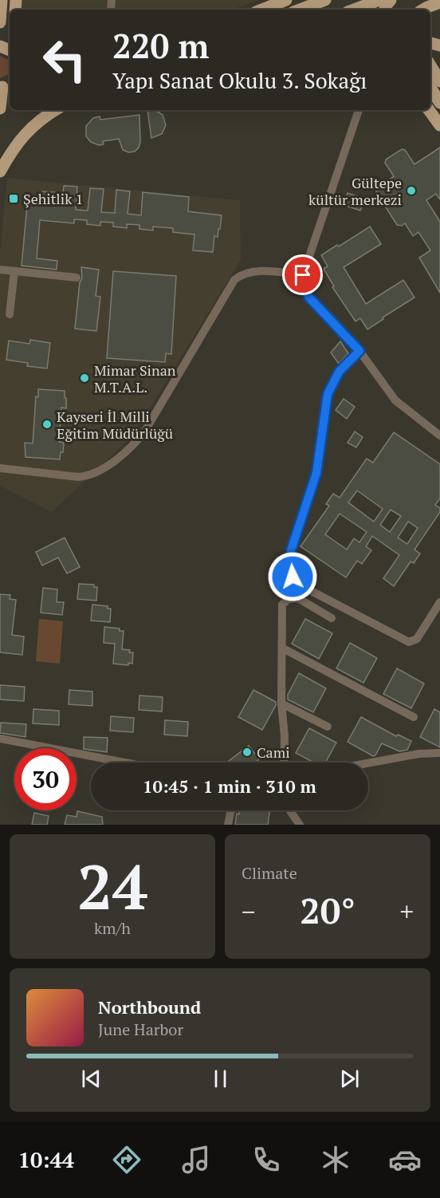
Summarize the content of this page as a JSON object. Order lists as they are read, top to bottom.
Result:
{
  "places": {
    "other": [
      "Gültepe kültür merkezi",
      "Mimar Sinan M.T.A.L.",
      "Kayseri İl Milli Eğitim Müdürlüğü",
      "Cami"
    ],
    "transit": ["Şehitlik 1"]
  },
  "page": {
    "turn": ["220 m", "Yapı Sanat Okulu 3. Sokağı"],
    "limit": "30",
    "trip": "10:45 · 1 min · 310 m",
    "tile": [
      ["24", "km/h"],
      "Climate"
    ],
    "heat": ["−", "20°", "+"],
    "song": ["Northbound", "June Harbor"],
    "tabs": "10:44"
  }
}
